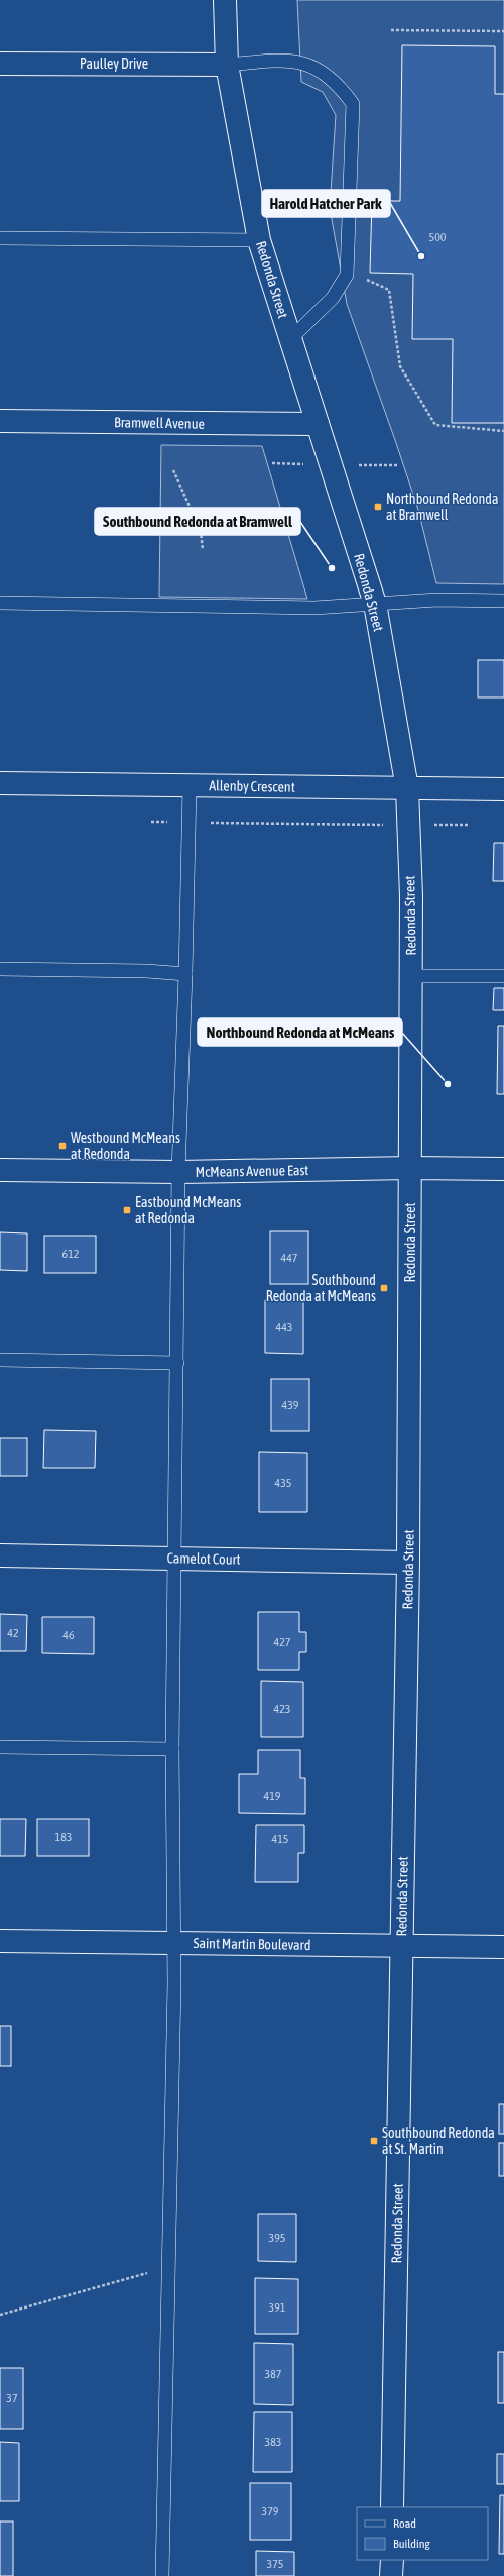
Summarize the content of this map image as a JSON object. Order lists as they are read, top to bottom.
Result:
{
  "streets": {
    "street": [
      "Paulley Drive",
      "Redonda Street",
      "Bramwell Avenue",
      "Allenby Crescent",
      "McMeans Avenue East",
      "Camelot Court",
      "Saint Martin Boulevard"
    ]
  },
  "crossings": [
    ["Paulley Drive", "Redonda Street"],
    ["Redonda Street", "Bramwell Avenue"],
    ["Redonda Street", "Allenby Crescent"],
    ["Redonda Street", "McMeans Avenue East"],
    ["Redonda Street", "Camelot Court"],
    ["Redonda Street", "Saint Martin Boulevard"]
  ],
  "places": {
    "other": ["Harold Hatcher Park", "Southbound Redonda at Bramwell", "Northbound Redonda at McMeans"],
    "transit": [
      "Northbound Redonda at Bramwell",
      "Westbound McMeans at Redonda",
      "Eastbound McMeans at Redonda",
      "Southbound Redonda at McMeans",
      "Southbound Redonda at St. Martin"
    ]
  },
  "house_numbers": [
    "500",
    "612",
    "447",
    "443",
    "439",
    "435",
    "42",
    "46",
    "427",
    "423",
    "419",
    "183",
    "415",
    "395",
    "391",
    "387",
    "37",
    "383",
    "379",
    "375"
  ],
  "legend": ["Road", "Building"]
}
